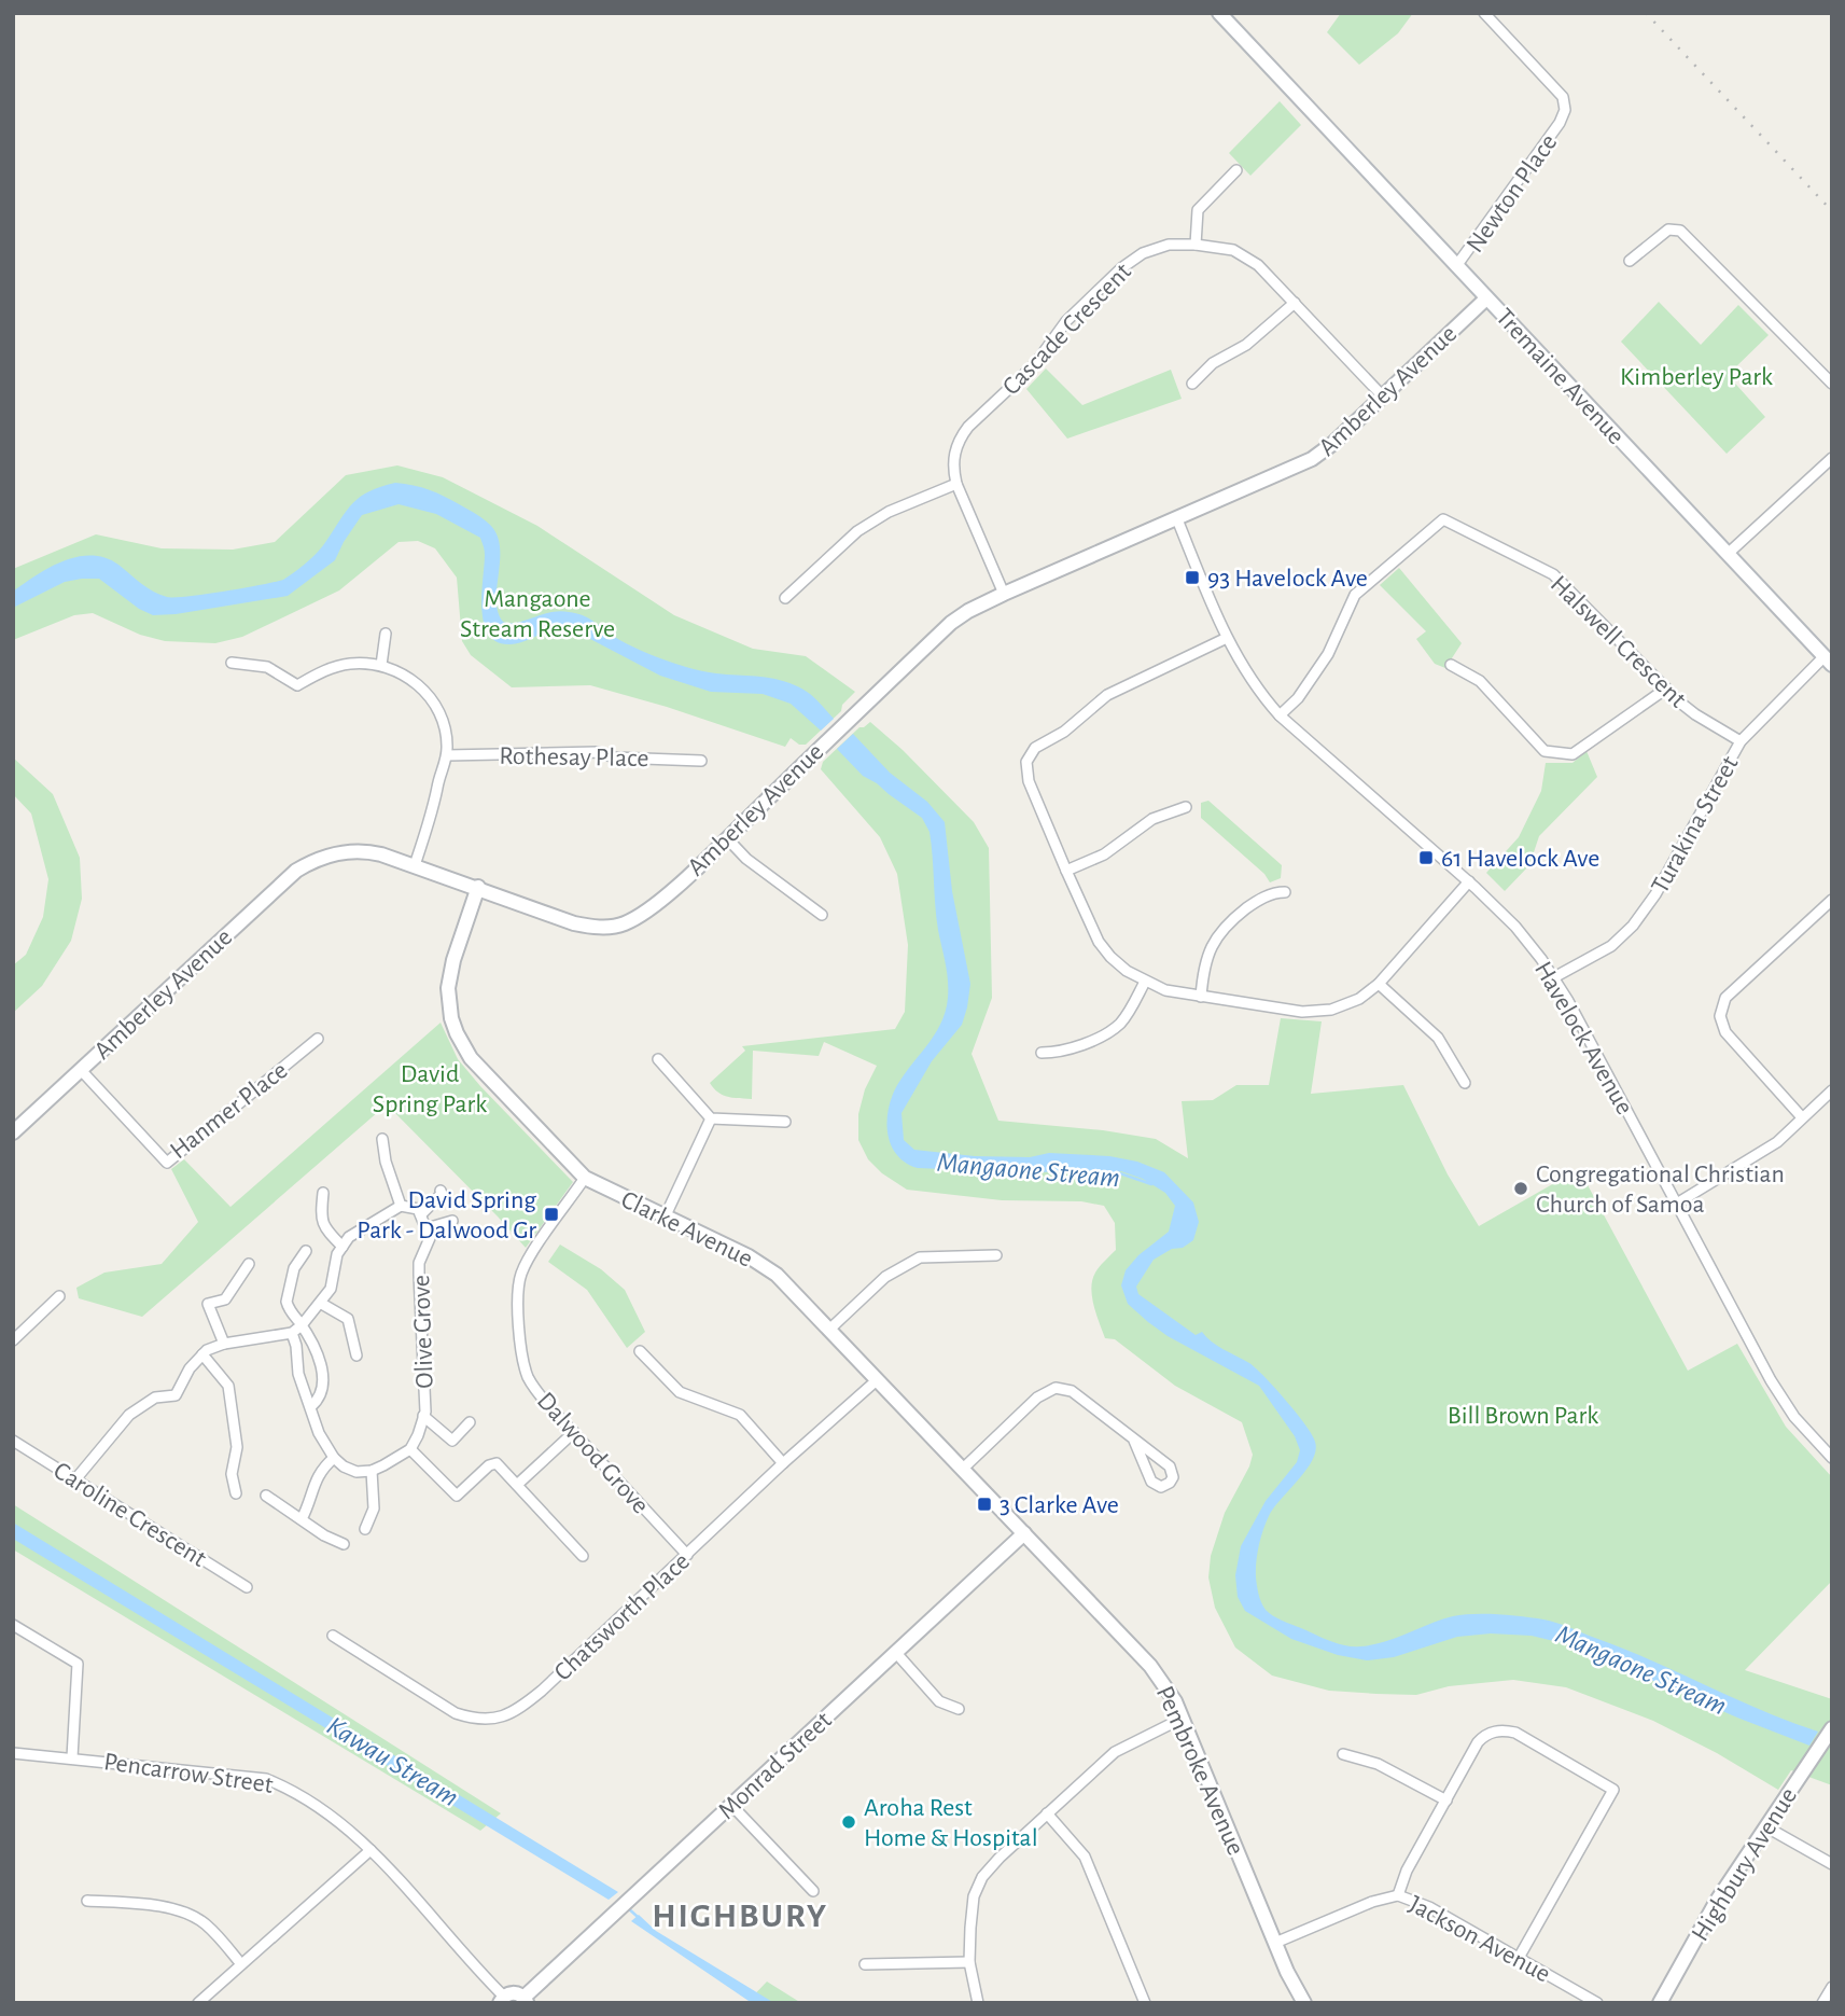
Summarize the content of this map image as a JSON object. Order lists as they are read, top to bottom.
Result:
{
  "streets": {
    "street": [
      "Newton Place",
      "Cascade Crescent",
      "Tremaine Avenue",
      "Amberley Avenue",
      "Halswell Crescent",
      "Rothesay Place",
      "Turakina Street",
      "Havelock Avenue",
      "Hanmer Place",
      "Clarke Avenue",
      "Olive Grove",
      "Dalwood Grove",
      "Caroline Crescent",
      "Chatsworth Place",
      "Monrad Street",
      "Pembroke Avenue",
      "Pencarrow Street",
      "Highbury Avenue",
      "Jackson Avenue"
    ]
  },
  "crossings": [
    ["Newton Place", "Tremaine Avenue"],
    ["Cascade Crescent", "Amberley Avenue"],
    ["Tremaine Avenue", "Amberley Avenue"],
    ["Tremaine Avenue", "Turakina Street"],
    ["Amberley Avenue", "Havelock Avenue"],
    ["Amberley Avenue", "Hanmer Place"],
    ["Amberley Avenue", "Clarke Avenue"],
    ["Halswell Crescent", "Turakina Street"],
    ["Halswell Crescent", "Havelock Avenue"],
    ["Turakina Street", "Havelock Avenue"],
    ["Clarke Avenue", "Dalwood Grove"],
    ["Clarke Avenue", "Chatsworth Place"],
    ["Clarke Avenue", "Monrad Street"],
    ["Clarke Avenue", "Pembroke Avenue"],
    ["Dalwood Grove", "Chatsworth Place"],
    ["Monrad Street", "Pembroke Avenue"],
    ["Pembroke Avenue", "Jackson Avenue"]
  ],
  "districts": ["HIGHBURY"],
  "water": ["Mangaone Stream", "Kawau Stream"],
  "parks": [
    "Kimberley Park",
    "Mangaone Stream Reserve",
    "David Spring Park",
    "Bill Brown Park"
  ],
  "places": {
    "transit": [
      "93 Havelock Ave",
      "61 Havelock Ave",
      "David Spring Park - Dalwood Gr",
      "3 Clarke Ave"
    ],
    "other": ["Congregational Christian Church of Samoa", "Aroha Rest Home & Hospital"]
  }
}
